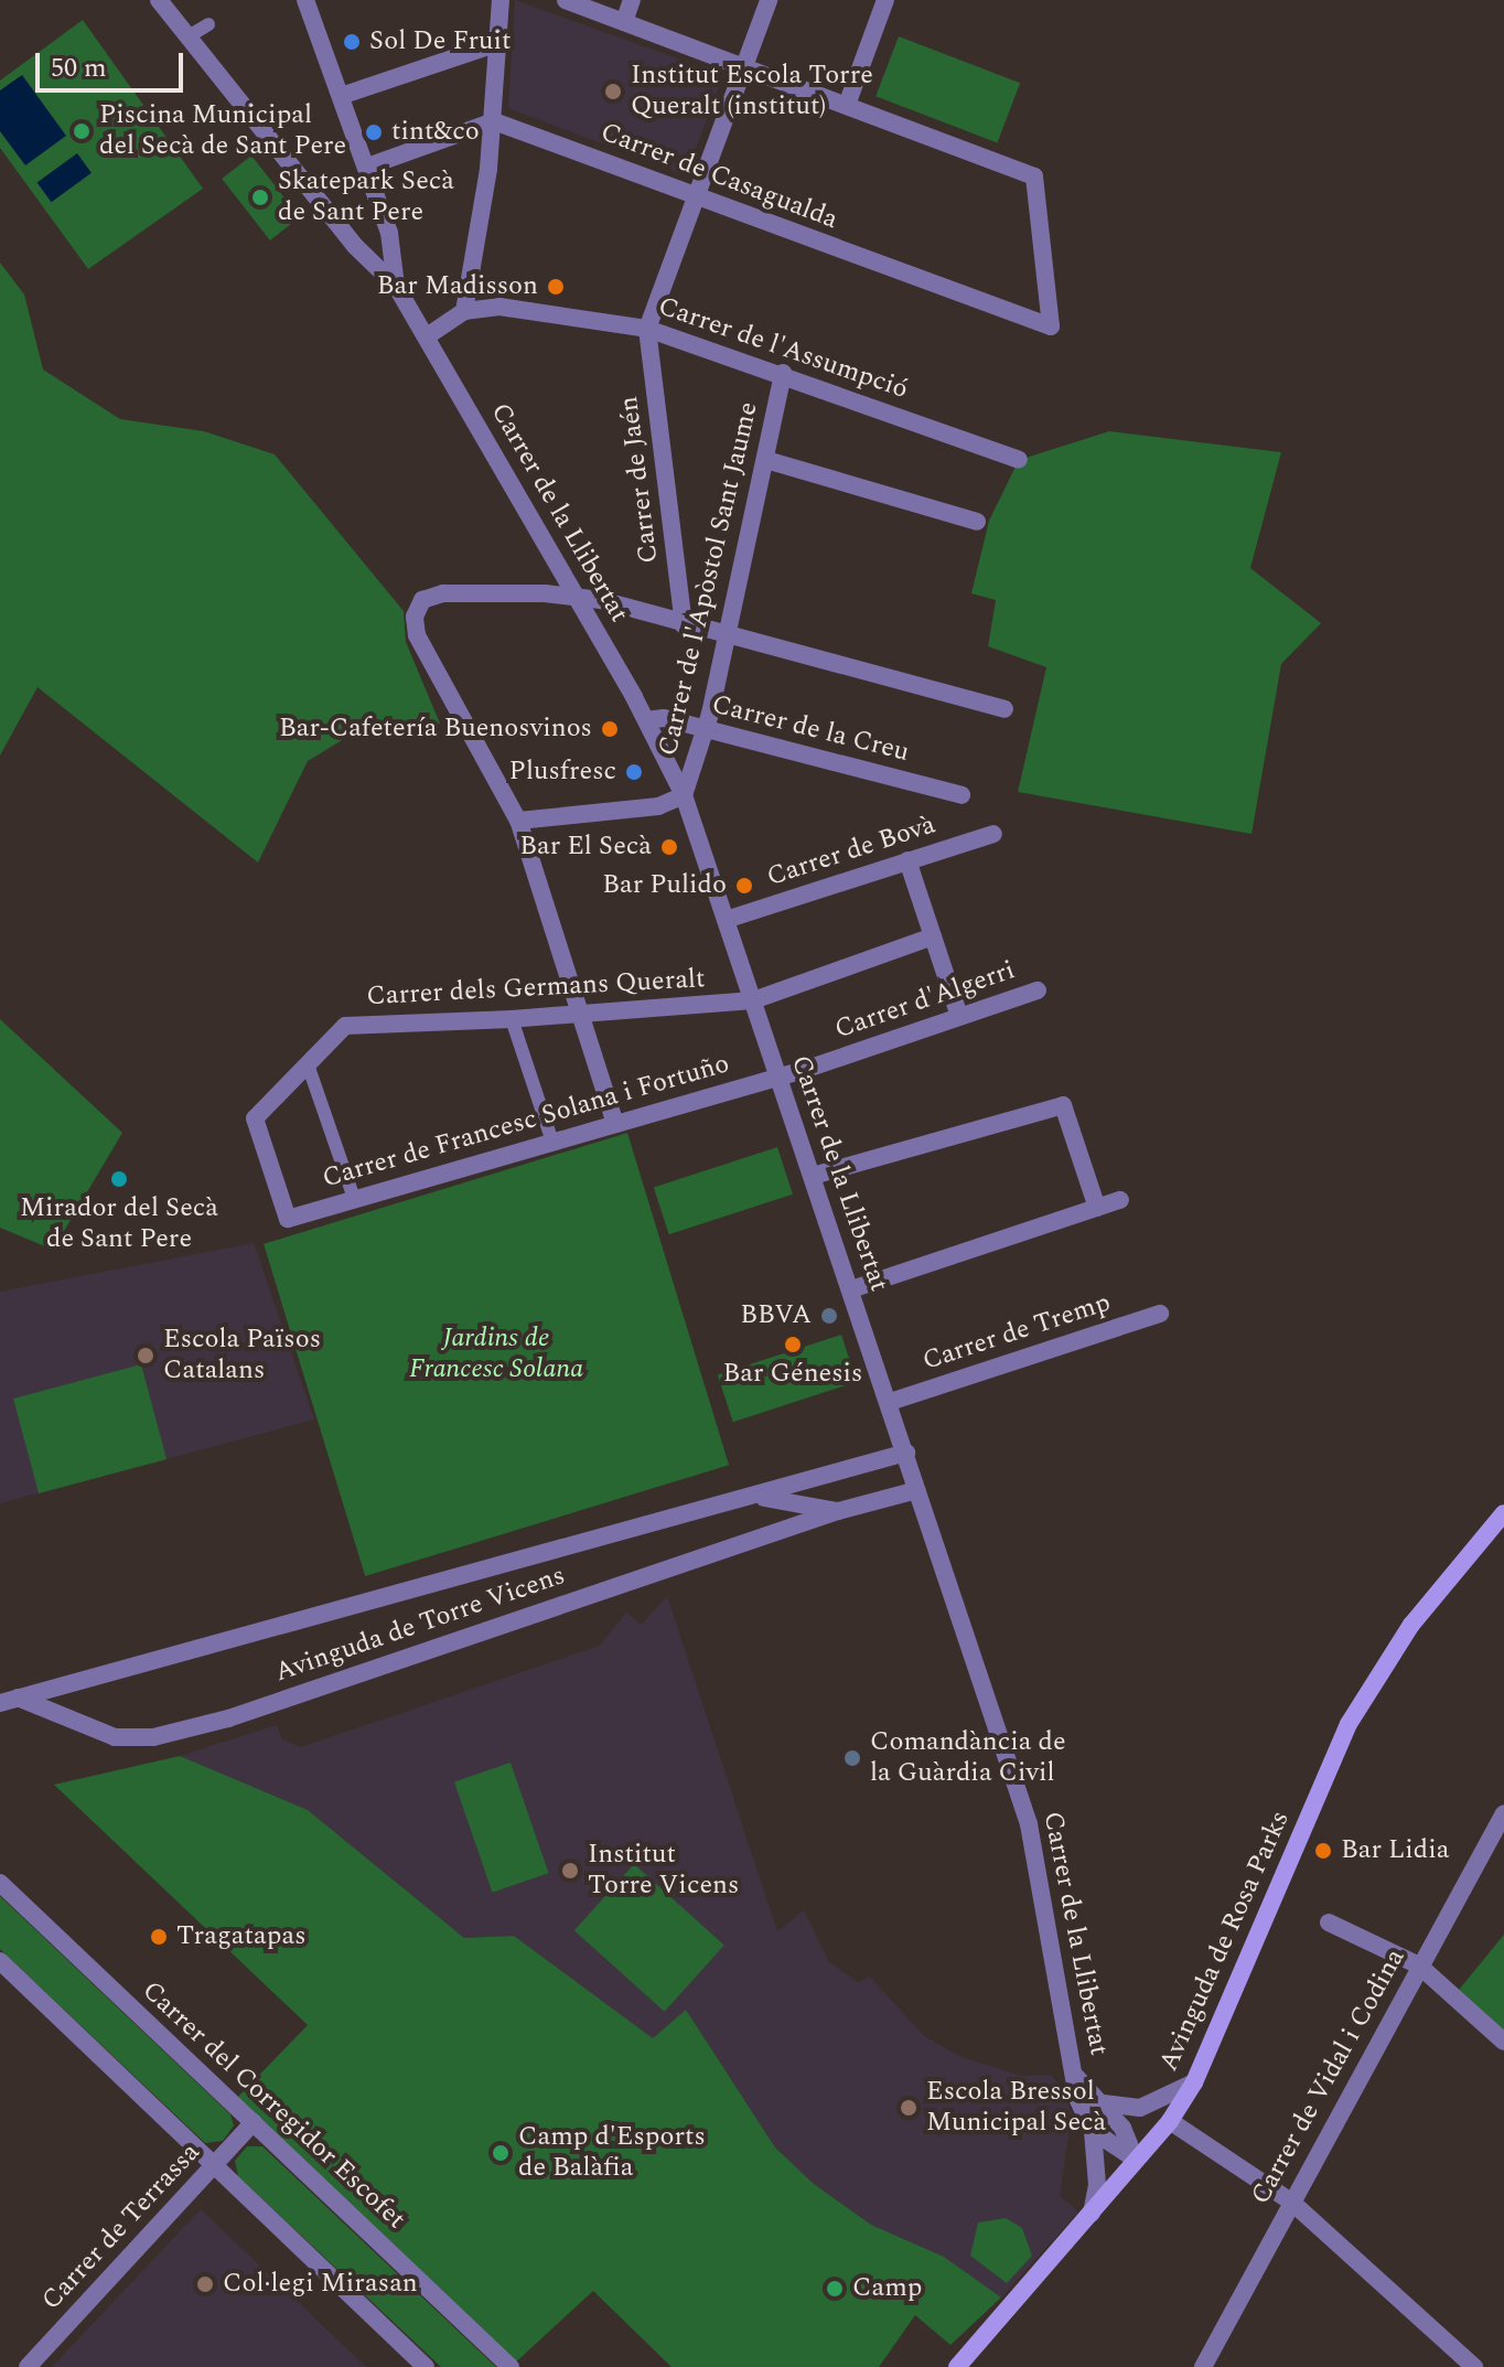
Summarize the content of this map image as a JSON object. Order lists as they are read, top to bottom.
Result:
{
  "streets": {
    "main road": ["Avinguda de Rosa Parks"],
    "street": [
      "Carrer de Casagualda",
      "Carrer de l'Assumpció",
      "Carrer de Jaén",
      "Carrer de la Llibertat",
      "Carrer de l'Apòstol Sant Jaume",
      "Carrer de la Creu",
      "Carrer de Bovà",
      "Carrer dels Germans Queralt",
      "Carrer d'Algerri",
      "Carrer de Francesc Solana i Fortuño",
      "Carrer de Tremp",
      "Avinguda de Torre Vicens",
      "Carrer de Vidal i Codina",
      "Carrer del Corregidor Escofet",
      "Carrer de Terrassa"
    ]
  },
  "crossings": [
    ["Carrer de l'Assumpció", "Carrer de Jaén"],
    ["Carrer de l'Assumpció", "Carrer de la Llibertat"],
    ["Carrer de l'Assumpció", "Carrer de l'Apòstol Sant Jaume"],
    ["Carrer de la Llibertat", "Carrer de l'Apòstol Sant Jaume"],
    ["Carrer de la Llibertat", "Carrer de la Creu"],
    ["Carrer de la Llibertat", "Carrer de Bovà"],
    ["Carrer de la Llibertat", "Carrer dels Germans Queralt"],
    ["Carrer de la Llibertat", "Carrer d'Algerri"],
    ["Carrer de la Llibertat", "Carrer de Francesc Solana i Fortuño"],
    ["Carrer de la Llibertat", "Carrer de Tremp"],
    ["Carrer de la Llibertat", "Avinguda de Torre Vicens"],
    ["Carrer de la Llibertat", "Avinguda de Rosa Parks"],
    ["Carrer de l'Apòstol Sant Jaume", "Carrer de la Creu"],
    ["Carrer dels Germans Queralt", "Carrer de Francesc Solana i Fortuño"],
    ["Carrer d'Algerri", "Carrer de Francesc Solana i Fortuño"],
    ["Carrer del Corregidor Escofet", "Carrer de Terrassa"]
  ],
  "parks": ["Jardins de Francesc Solana"],
  "places": [
    "Sol De Fruit",
    "Institut Escola Torre Queralt (institut)",
    "Piscina Municipal del Secà de Sant Pere",
    "tint&co",
    "Skatepark Secà de Sant Pere",
    "Bar Madisson",
    "Bar-Cafetería Buenosvinos",
    "Plusfresc",
    "Bar El Secà",
    "Bar Pulido",
    "Mirador del Secà de Sant Pere",
    "BBVA",
    "Bar Génesis",
    "Escola Països Catalans",
    "Comandància de la Guàrdia Civil",
    "Bar Lidia",
    "Institut Torre Vicens",
    "Tragatapas",
    "Escola Bressol Municipal Secà",
    "Camp d'Esports de Balàfia",
    "Col·legi Mirasan",
    "Camp"
  ],
  "scale_bar": "50 m"
}
